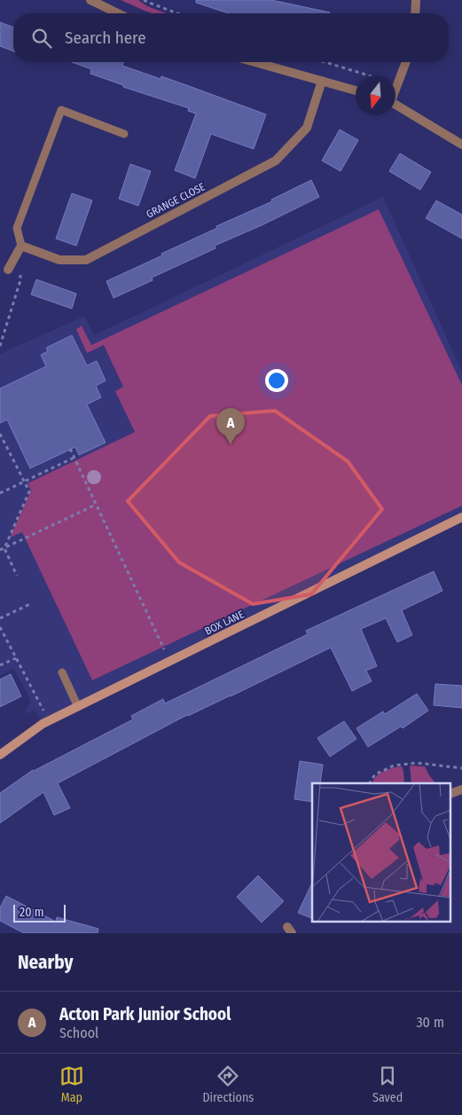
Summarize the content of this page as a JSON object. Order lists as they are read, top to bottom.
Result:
{
  "streets": {
    "street": ["GRANGE CLOSE", "BOX LANE"]
  },
  "scale_bar": "20 m",
  "north": "bottom",
  "page": {
    "search": "Search here",
    "pins": "A",
    "scale": "20 m",
    "heading": "Nearby",
    "list": [
      {
        "mark": "A",
        "name": "Acton Park Junior School",
        "note": "School",
        "value": "30 m"
      }
    ],
    "nav": ["Map", "Directions", "Saved"]
  }
}
